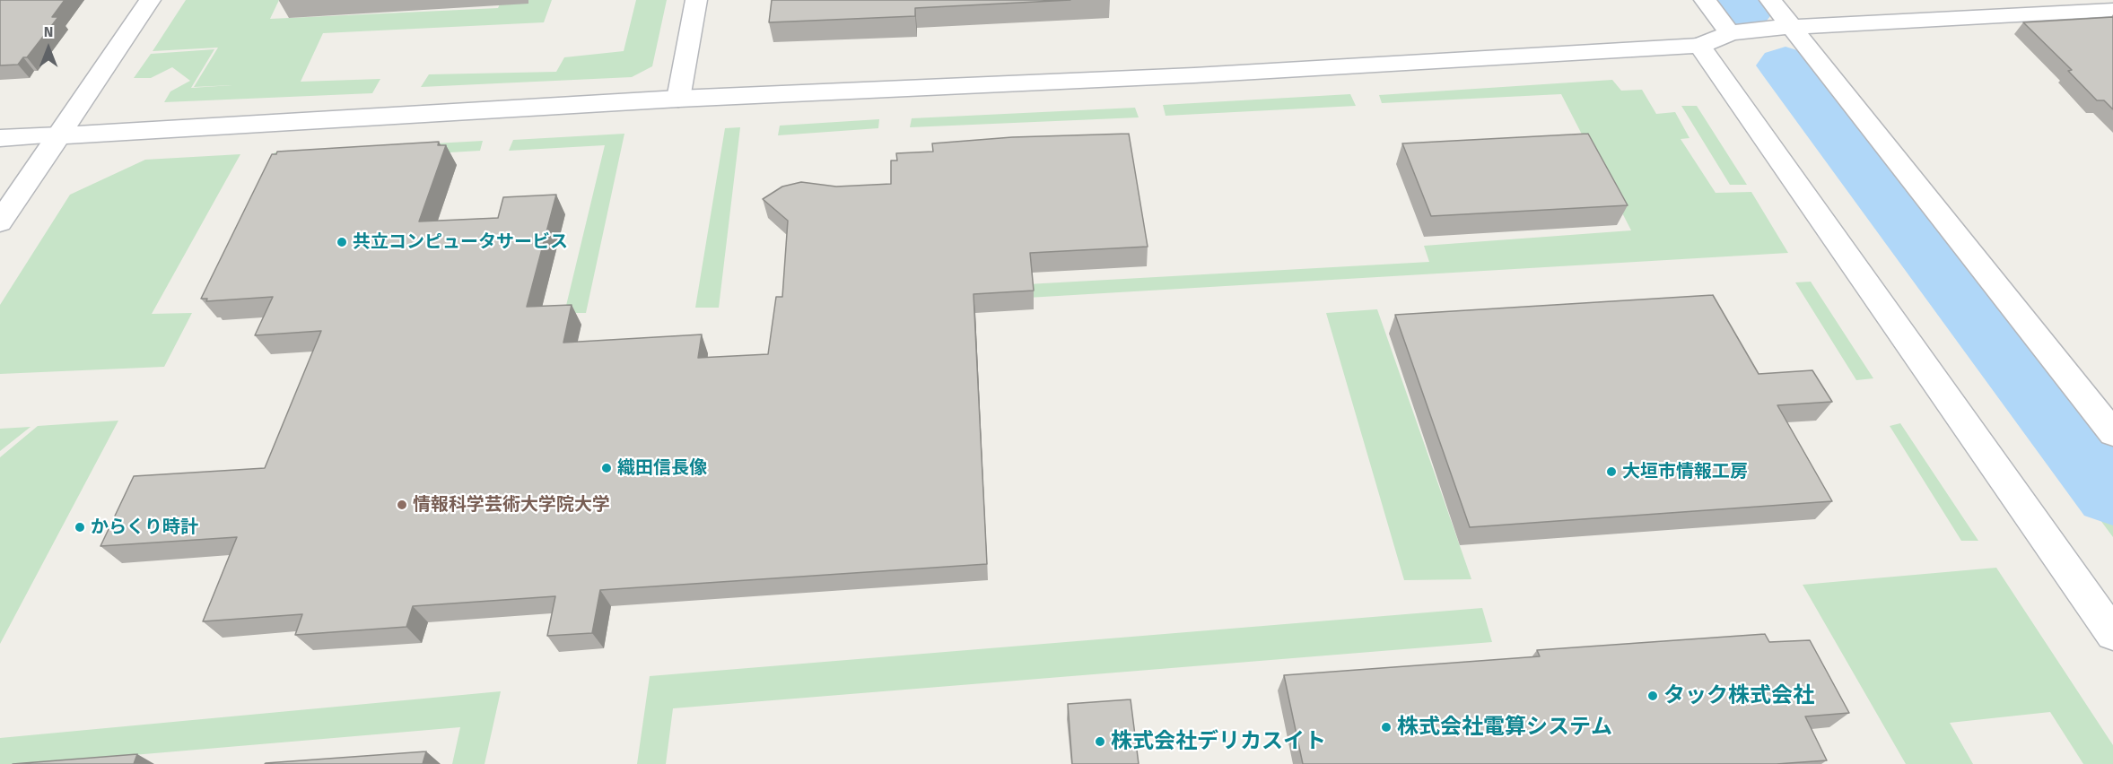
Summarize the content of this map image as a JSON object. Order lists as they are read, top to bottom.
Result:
{
  "places": [
    "共立コンピュータサービス",
    "織田信長像",
    "大垣市情報工房",
    "情報科学芸術大学院大学",
    "からくり時計",
    "タック株式会社",
    "株式会社電算システム",
    "株式会社デリカスイト"
  ],
  "north": "top"
}
